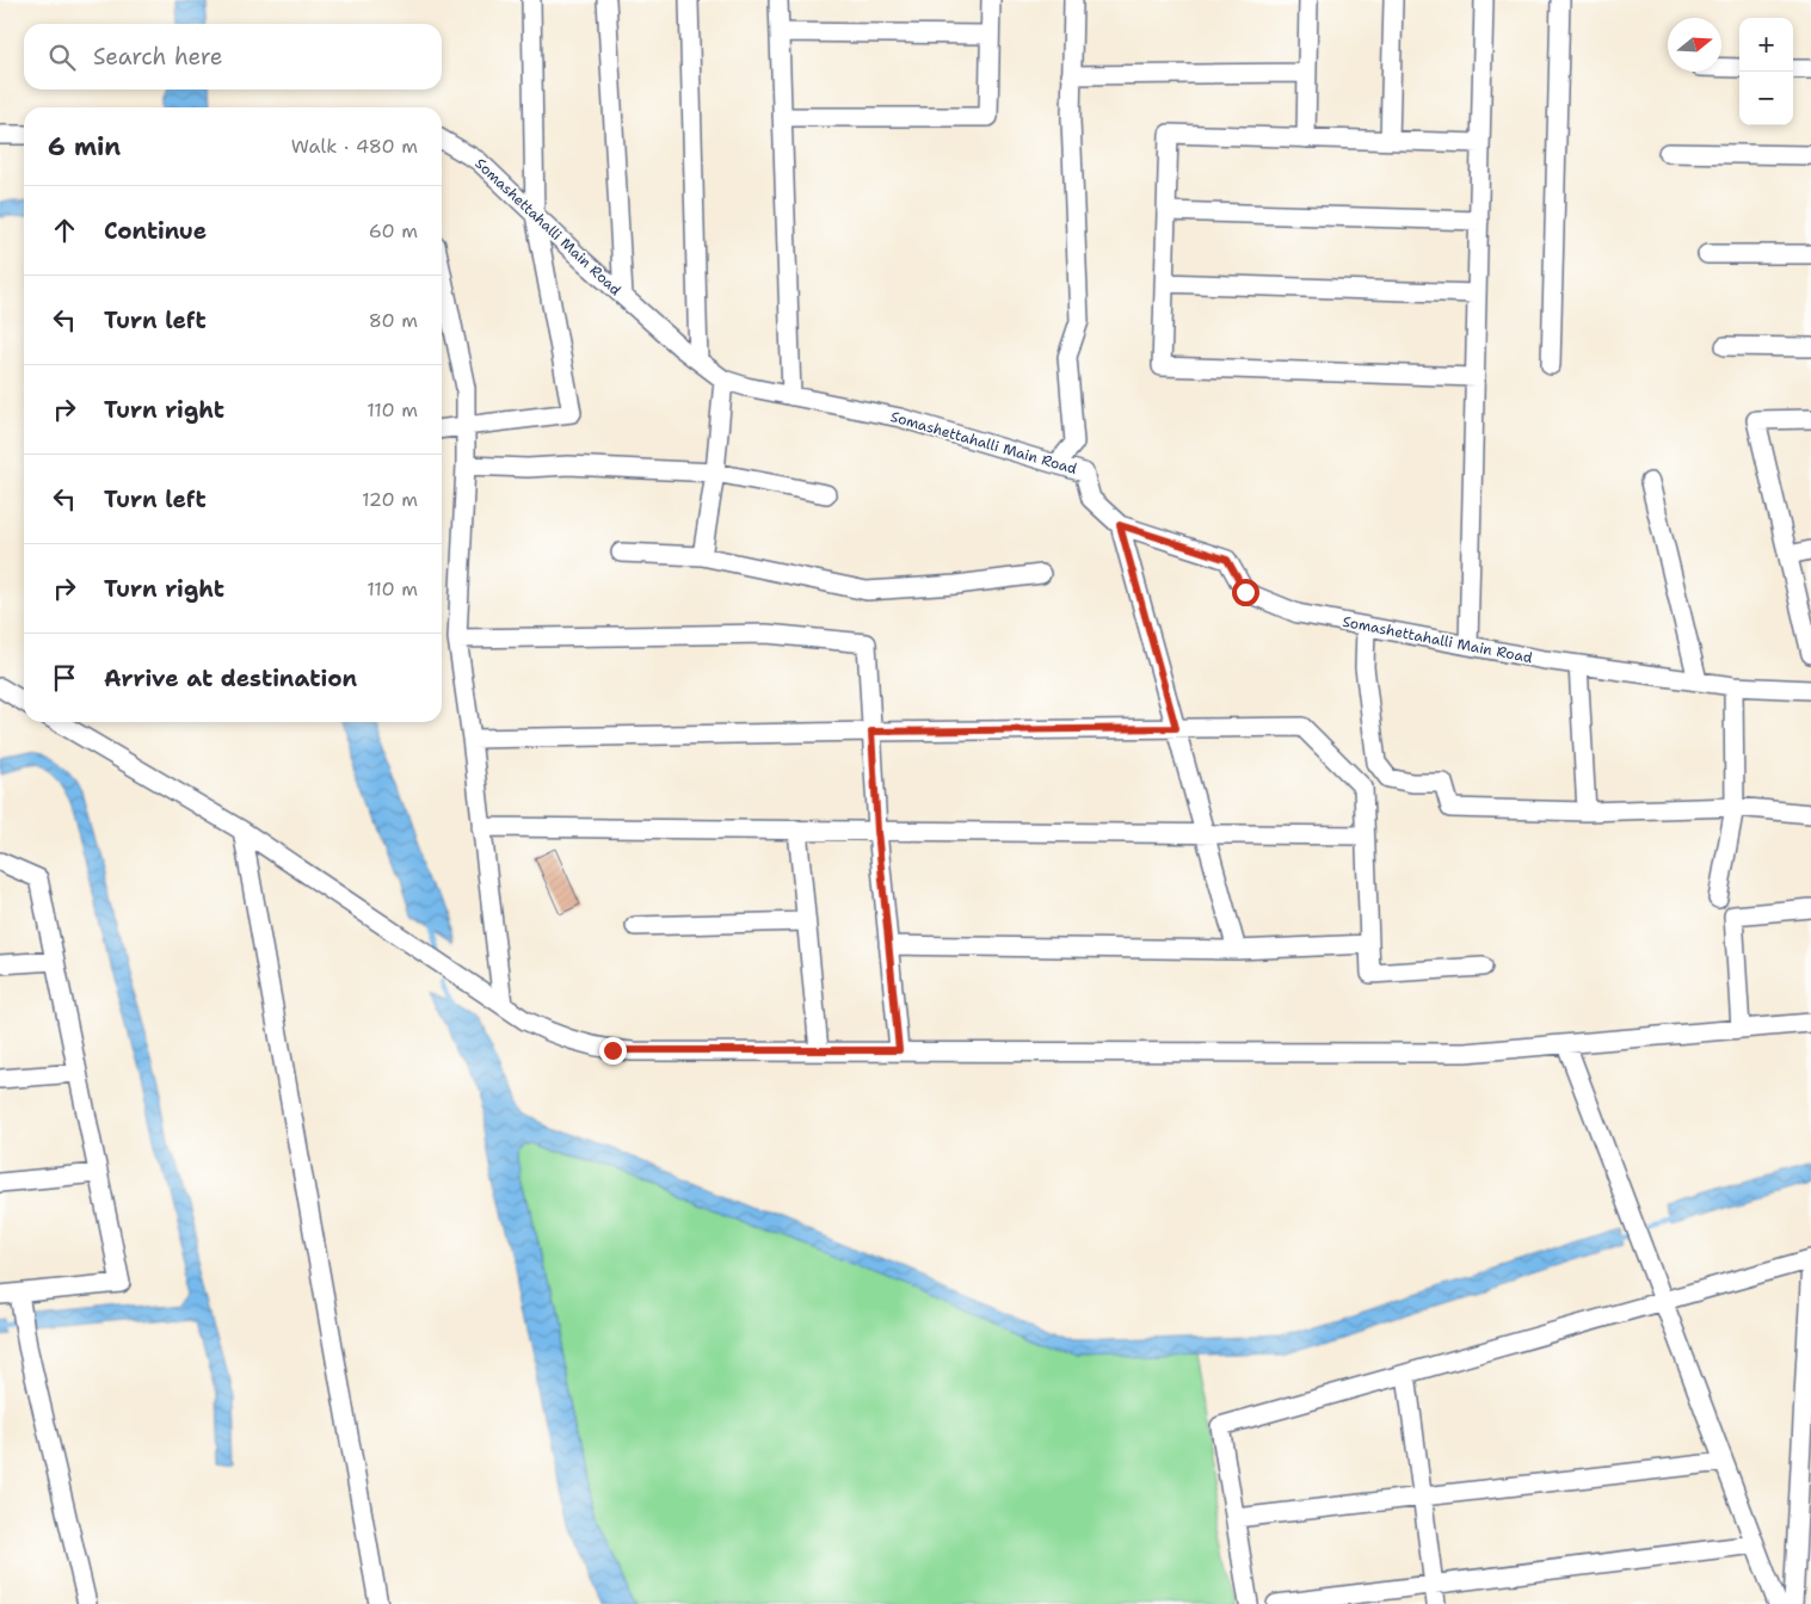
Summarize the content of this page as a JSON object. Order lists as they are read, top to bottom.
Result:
{
  "streets": {
    "street": ["Somashettahalli Main Road"]
  },
  "north": "right",
  "page": {
    "map_buttons": ["+", "−"],
    "search": "Search here",
    "heading": ["6 min", "Walk · 480 m"],
    "list": [
      ["Continue", "60 m"],
      ["Turn left", "80 m"],
      ["Turn right", "110 m"],
      ["Turn left", "120 m"],
      ["Turn right", "110 m"],
      "Arrive at destination"
    ]
  }
}
